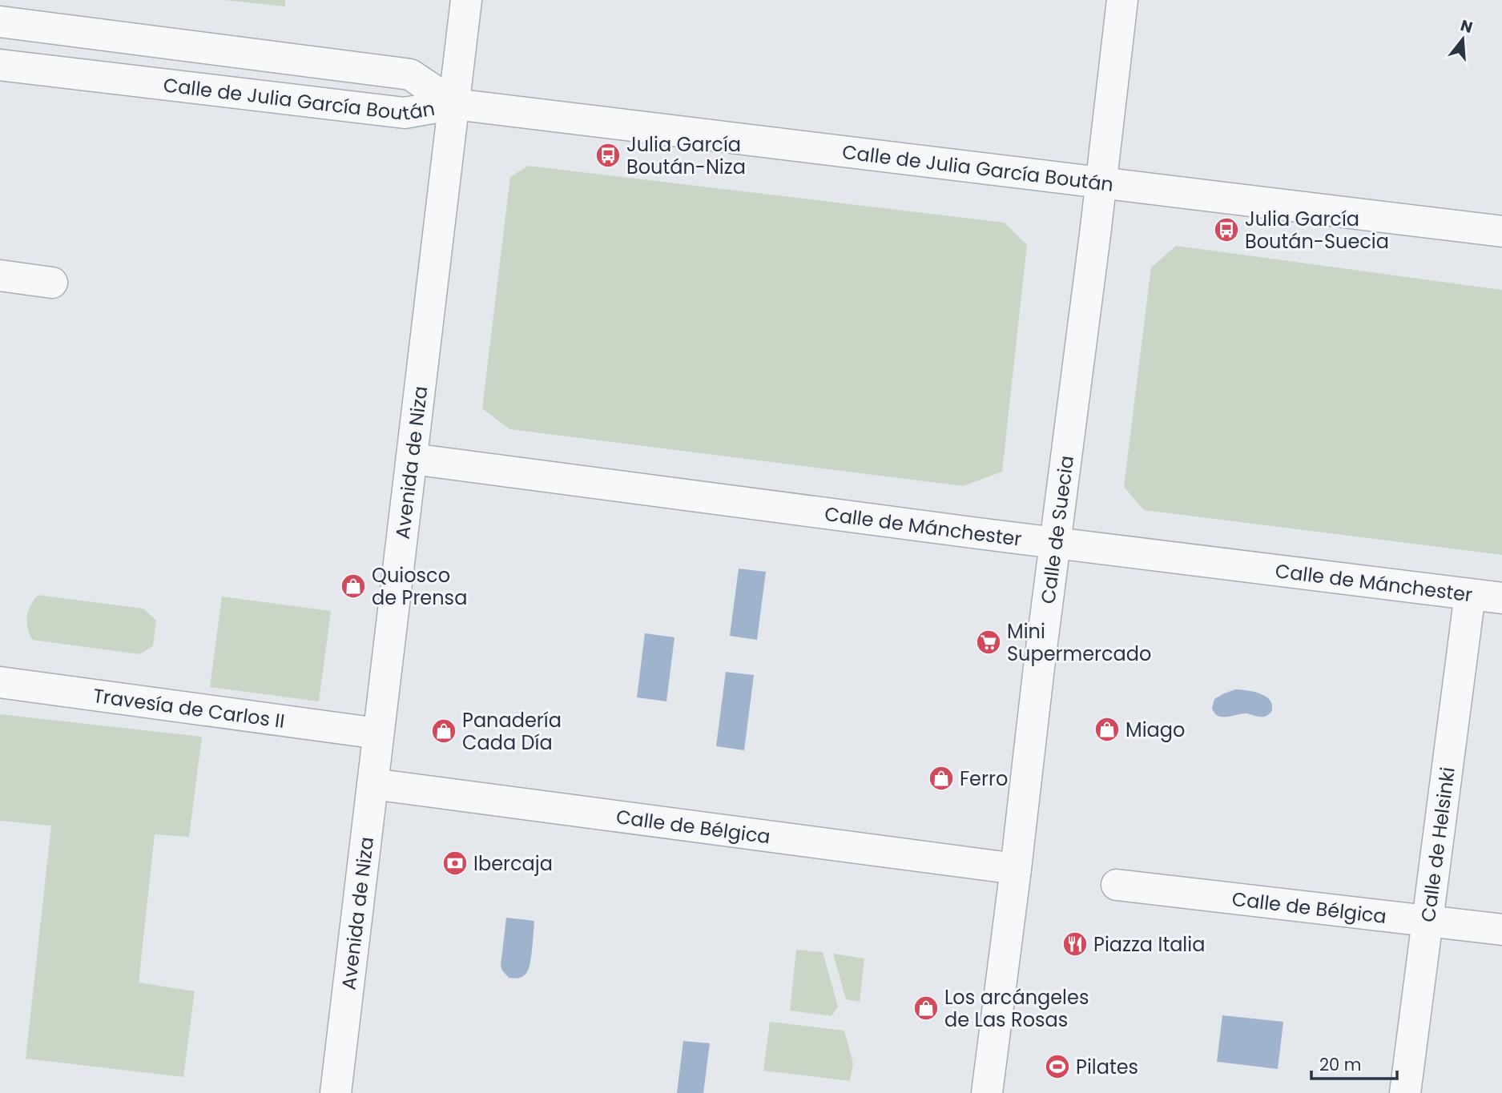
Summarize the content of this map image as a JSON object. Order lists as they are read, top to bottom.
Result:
{
  "streets": {
    "street": [
      "Calle de Julia García Boután",
      "Avenida de Niza",
      "Calle de Mánchester",
      "Calle de Suecia",
      "Travesía de Carlos II",
      "Calle de Bélgica",
      "Calle de Helsinki"
    ]
  },
  "crossings": [
    ["Calle de Julia García Boután", "Avenida de Niza"],
    ["Calle de Julia García Boután", "Calle de Suecia"],
    ["Avenida de Niza", "Calle de Mánchester"],
    ["Avenida de Niza", "Travesía de Carlos II"],
    ["Avenida de Niza", "Calle de Bélgica"],
    ["Calle de Mánchester", "Calle de Suecia"],
    ["Calle de Mánchester", "Calle de Helsinki"],
    ["Calle de Suecia", "Calle de Bélgica"],
    ["Calle de Bélgica", "Calle de Helsinki"]
  ],
  "places": {
    "bus stop": ["Julia García Boután-Niza", "Julia García Boután-Suecia"],
    "shop": [
      "Quiosco de Prensa",
      "Miago",
      "Panadería Cada Día",
      "Ferro",
      "Los arcángeles de Las Rosas"
    ],
    "supermarket": ["Mini Supermercado"],
    "bank": ["Ibercaja"],
    "restaurant": ["Piazza Italia"],
    "sports": ["Pilates"]
  },
  "scale_bar": "20 m",
  "north": "top"
}
